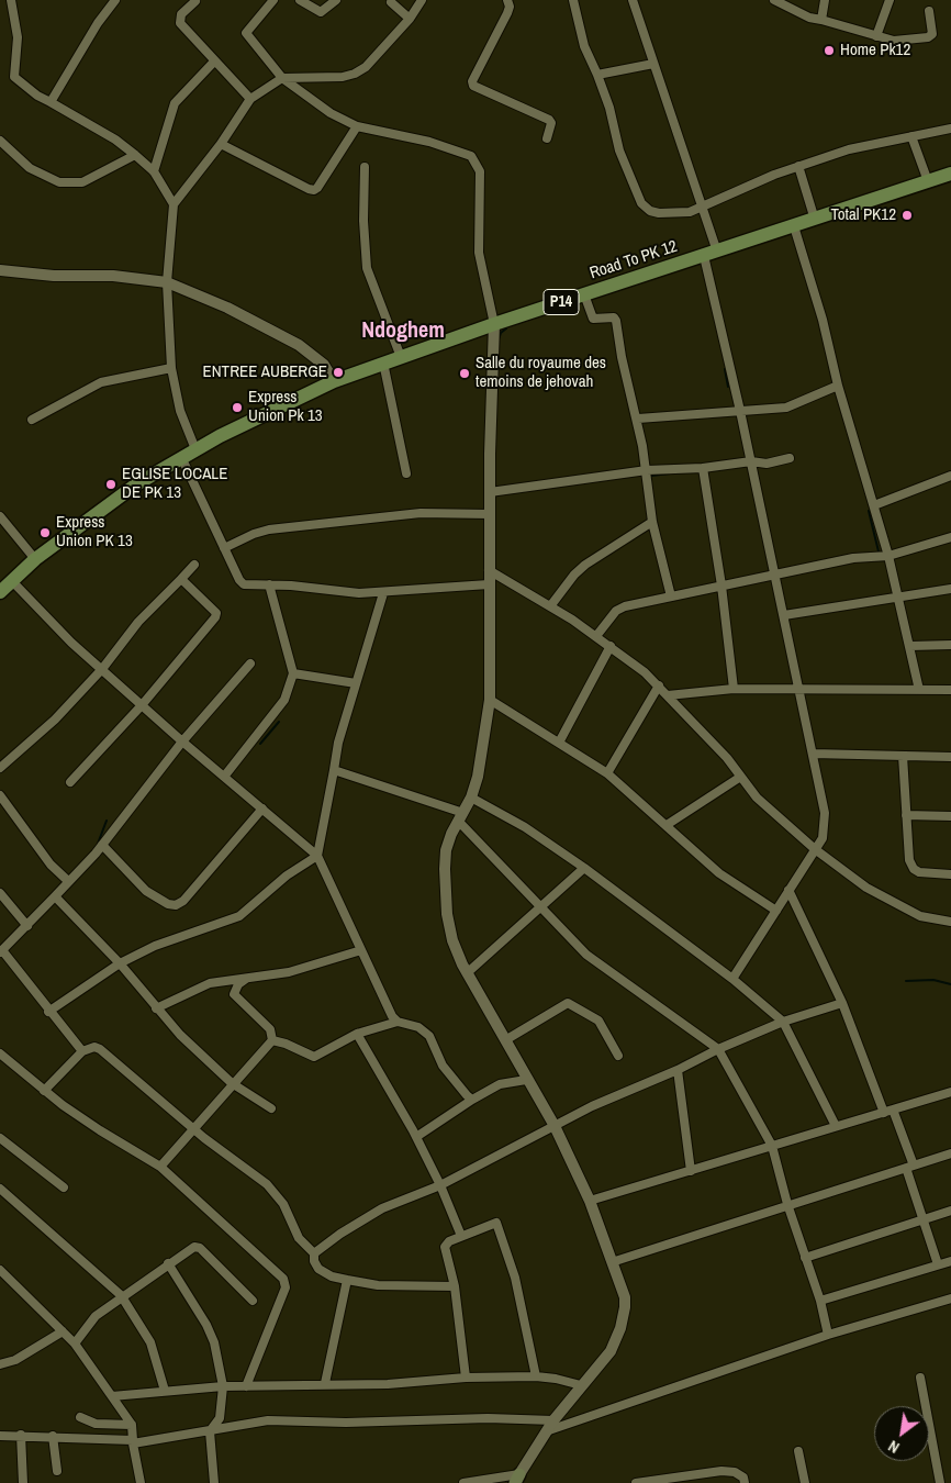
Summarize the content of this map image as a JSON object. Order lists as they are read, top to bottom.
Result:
{
  "streets": {
    "main road": ["Road To PK 12", "P14"]
  },
  "crossings": [
    ["Road To PK 12", "P14"]
  ],
  "districts": ["Ndoghem"],
  "places": [
    "Home Pk12",
    "Total PK12",
    "ENTREE AUBERGE",
    "Salle du royaume des temoins de jehovah",
    "Express Union Pk 13",
    "EGLISE LOCALE DE PK 13",
    "Express Union PK 13"
  ],
  "north": "bottom left"
}
